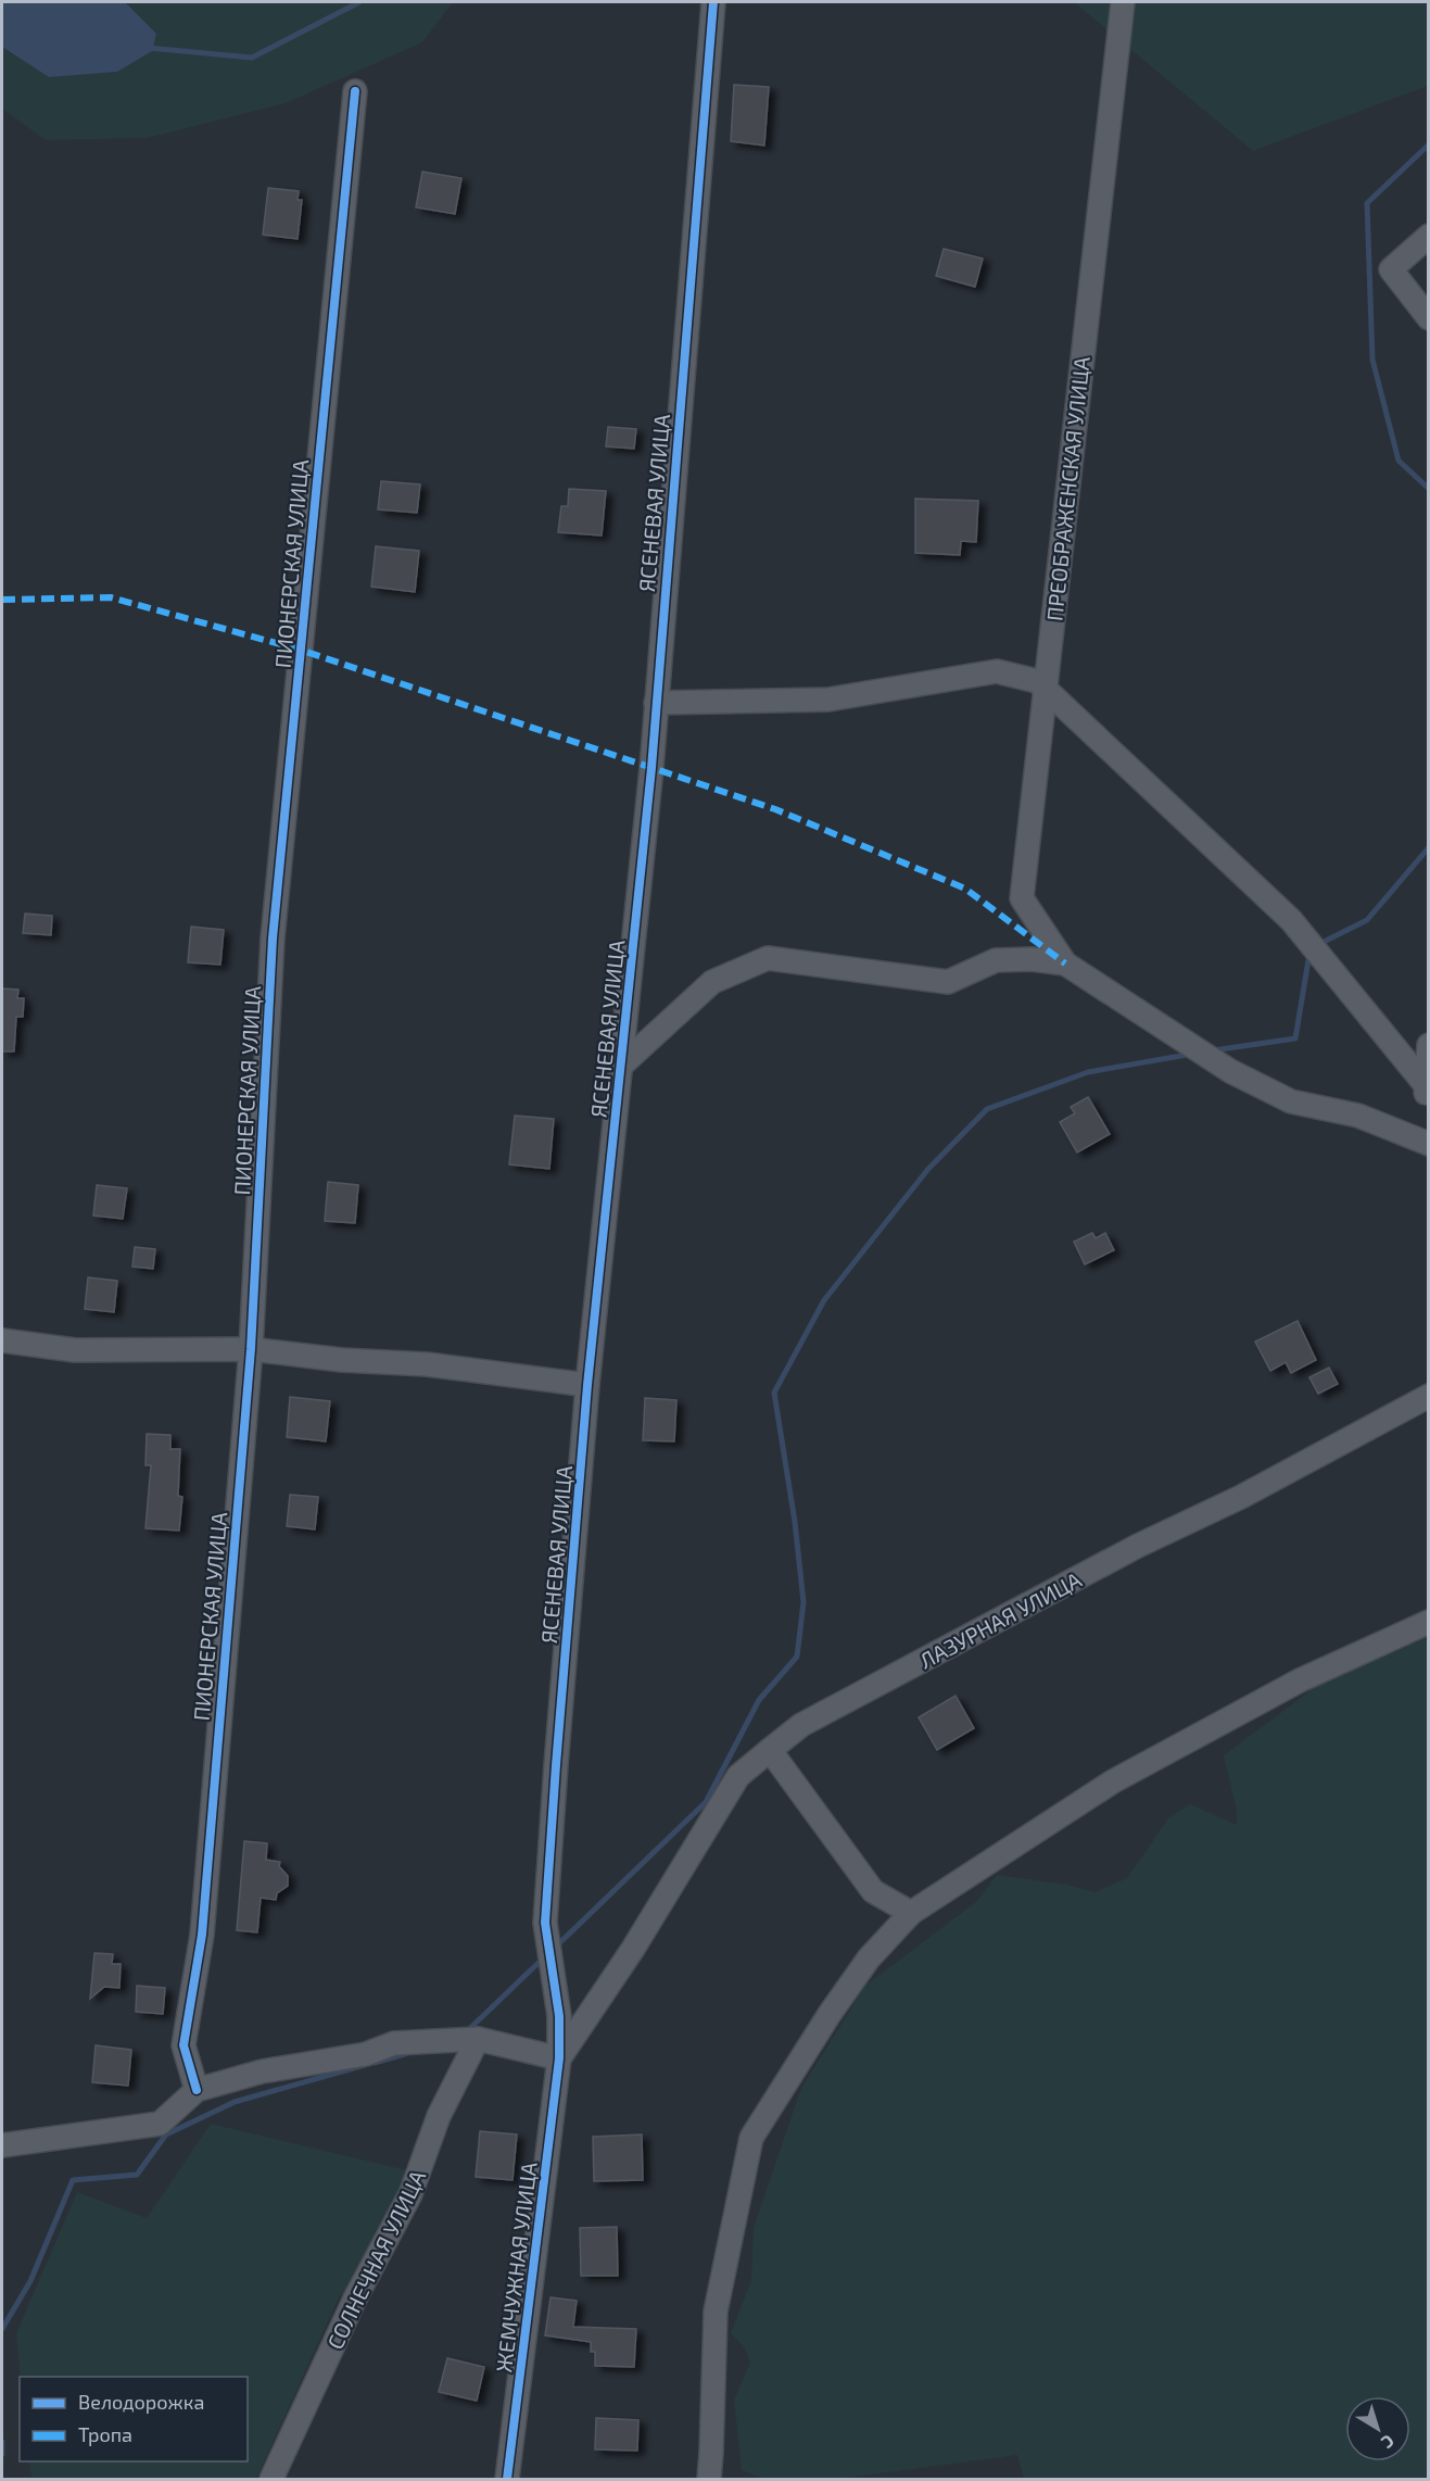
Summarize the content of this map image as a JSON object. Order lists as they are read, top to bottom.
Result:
{
  "streets": {
    "street": [
      "ПРЕОБРАЖЕНСКАЯ УЛИЦА",
      "ЯСЕНЕВАЯ УЛИЦА",
      "ПИОНЕРСКАЯ УЛИЦА",
      "ЛАЗУРНАЯ УЛИЦА",
      "СОЛНЕЧНАЯ УЛИЦА",
      "ЖЕМЧУЖНАЯ УЛИЦА"
    ]
  },
  "crossings": [
    ["ЯСЕНЕВАЯ УЛИЦА", "ЛАЗУРНАЯ УЛИЦА"],
    ["ЯСЕНЕВАЯ УЛИЦА", "ЖЕМЧУЖНАЯ УЛИЦА"],
    ["ЛАЗУРНАЯ УЛИЦА", "ЖЕМЧУЖНАЯ УЛИЦА"]
  ],
  "legend": ["Велодорожка", "Тропа"],
  "north": "bottom right"
}
